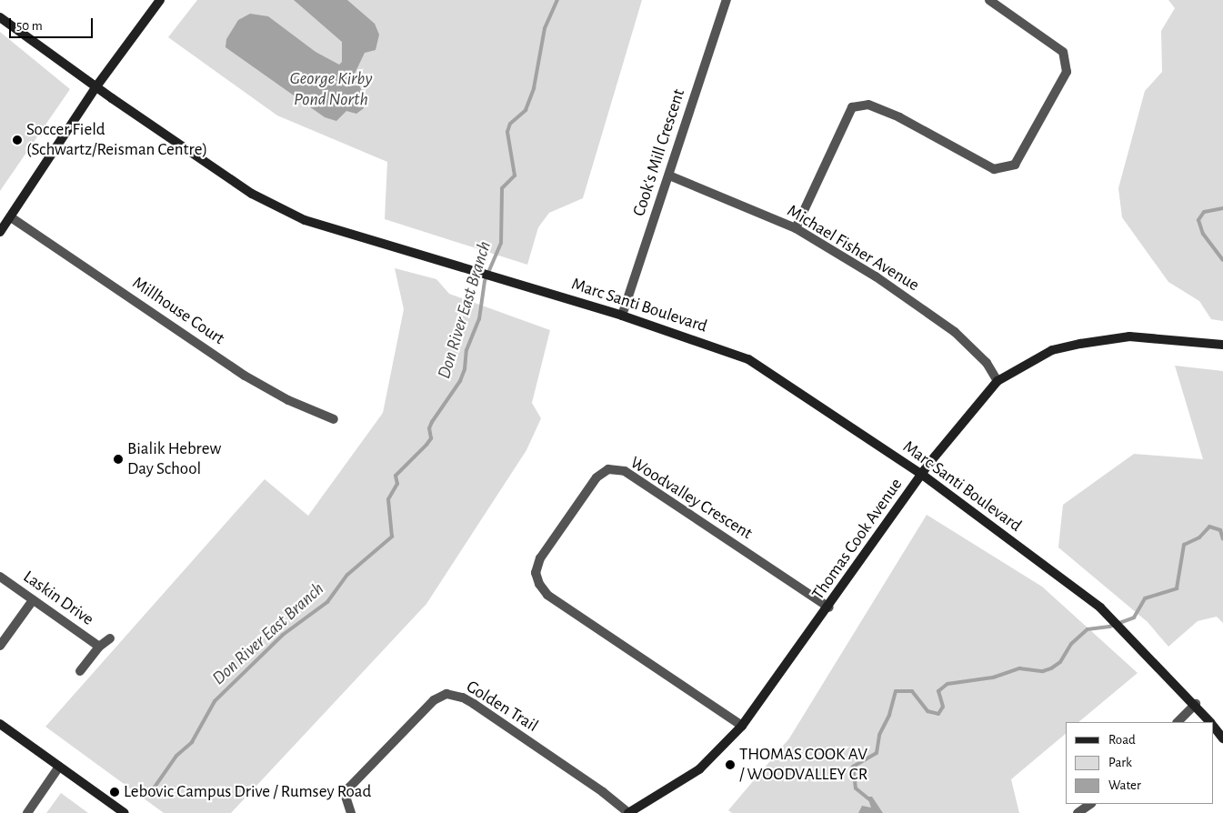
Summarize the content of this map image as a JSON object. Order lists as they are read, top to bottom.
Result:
{
  "streets": {
    "street": [
      "Cook's Mill Crescent",
      "Michael Fisher Avenue",
      "Marc Santi Boulevard",
      "Millhouse Court",
      "Woodvalley Crescent",
      "Thomas Cook Avenue",
      "Laskin Drive",
      "Golden Trail"
    ]
  },
  "crossings": [
    ["Cook's Mill Crescent", "Michael Fisher Avenue"],
    ["Cook's Mill Crescent", "Marc Santi Boulevard"],
    ["Michael Fisher Avenue", "Thomas Cook Avenue"],
    ["Marc Santi Boulevard", "Thomas Cook Avenue"],
    ["Woodvalley Crescent", "Thomas Cook Avenue"],
    ["Thomas Cook Avenue", "Golden Trail"]
  ],
  "water": ["George Kirby Pond North", "Don River East Branch"],
  "places": [
    "Soccer Field (Schwartz/Reisman Centre)",
    "Bialik Hebrew Day School",
    "THOMAS COOK AV / WOODVALLEY CR",
    "Lebovic Campus Drive / Rumsey Road"
  ],
  "legend": ["Road", "Park", "Water"],
  "scale_bar": "50 m"
}
